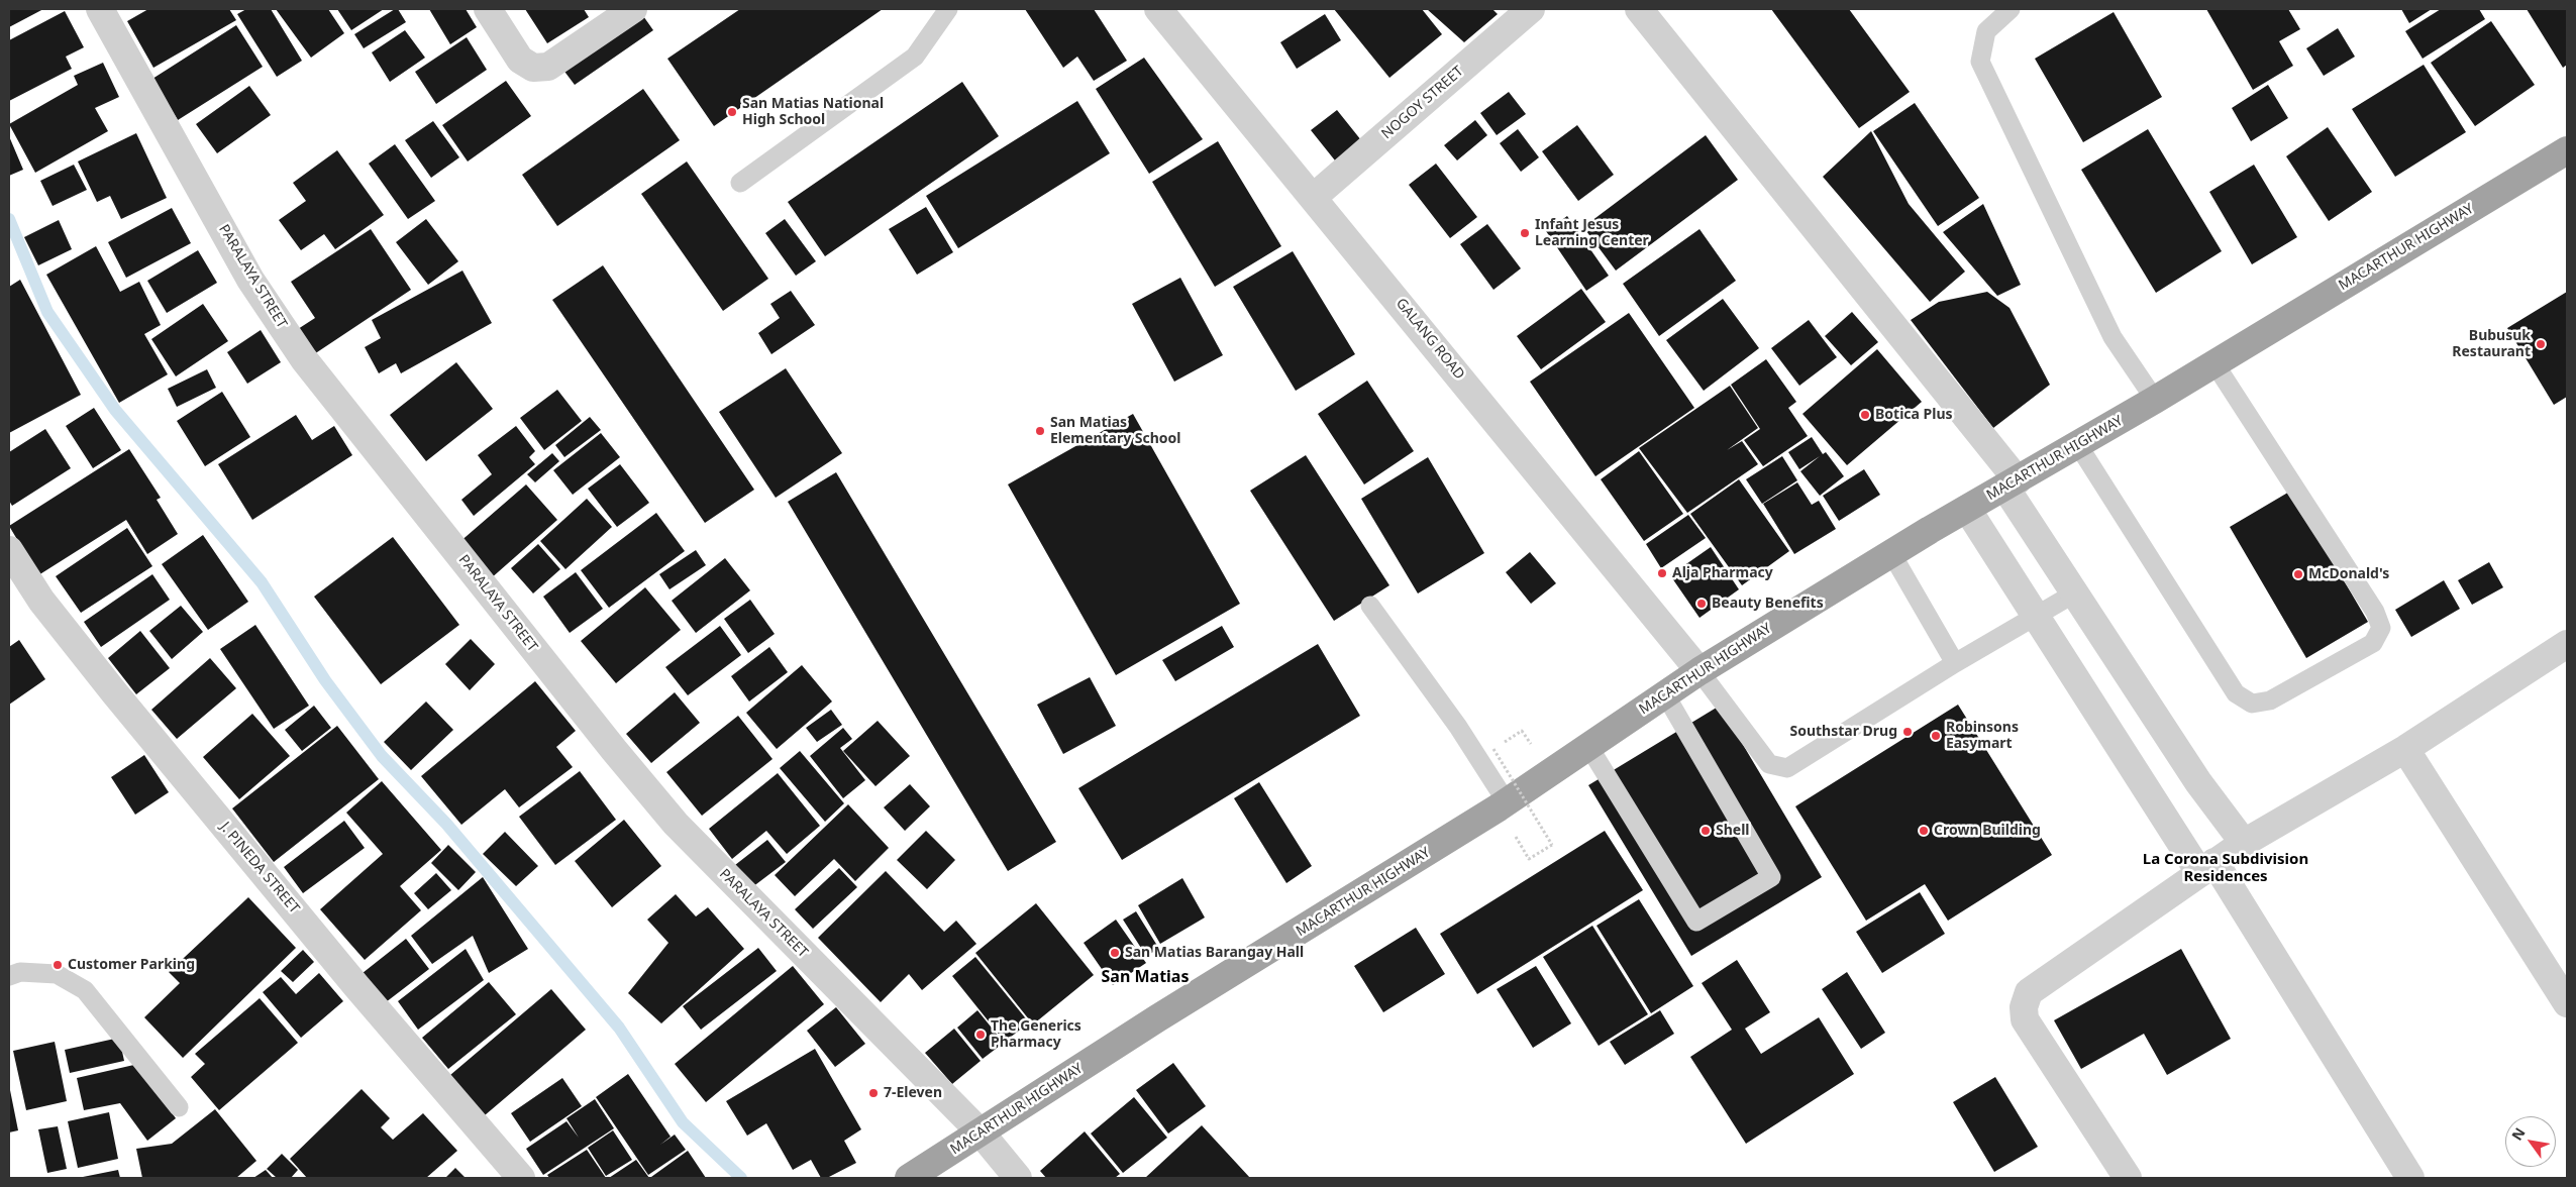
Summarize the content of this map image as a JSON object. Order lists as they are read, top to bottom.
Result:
{
  "streets": {
    "highway": ["MACARTHUR HIGHWAY"],
    "street": [
      "NOGOY STREET",
      "PARALAYA STREET",
      "GALANG ROAD",
      "J. PINEDA STREET"
    ]
  },
  "crossings": [
    ["NOGOY STREET", "GALANG ROAD"],
    ["MACARTHUR HIGHWAY", "PARALAYA STREET"],
    ["MACARTHUR HIGHWAY", "GALANG ROAD"]
  ],
  "districts": ["La Corona Subdivision Residences", "San Matias"],
  "places": [
    "San Matias National High School",
    "Infant Jesus Learning Center",
    "Bubusuk Restaurant",
    "Botica Plus",
    "San Matias Elementary School",
    "Alja Pharmacy",
    "McDonald's",
    "Beauty Benefits",
    "Southstar Drug",
    "Robinsons Easymart",
    "Shell",
    "Crown Building",
    "San Matias Barangay Hall",
    "Customer Parking",
    "The Generics Pharmacy",
    "7-Eleven"
  ],
  "north": "top left"
}
